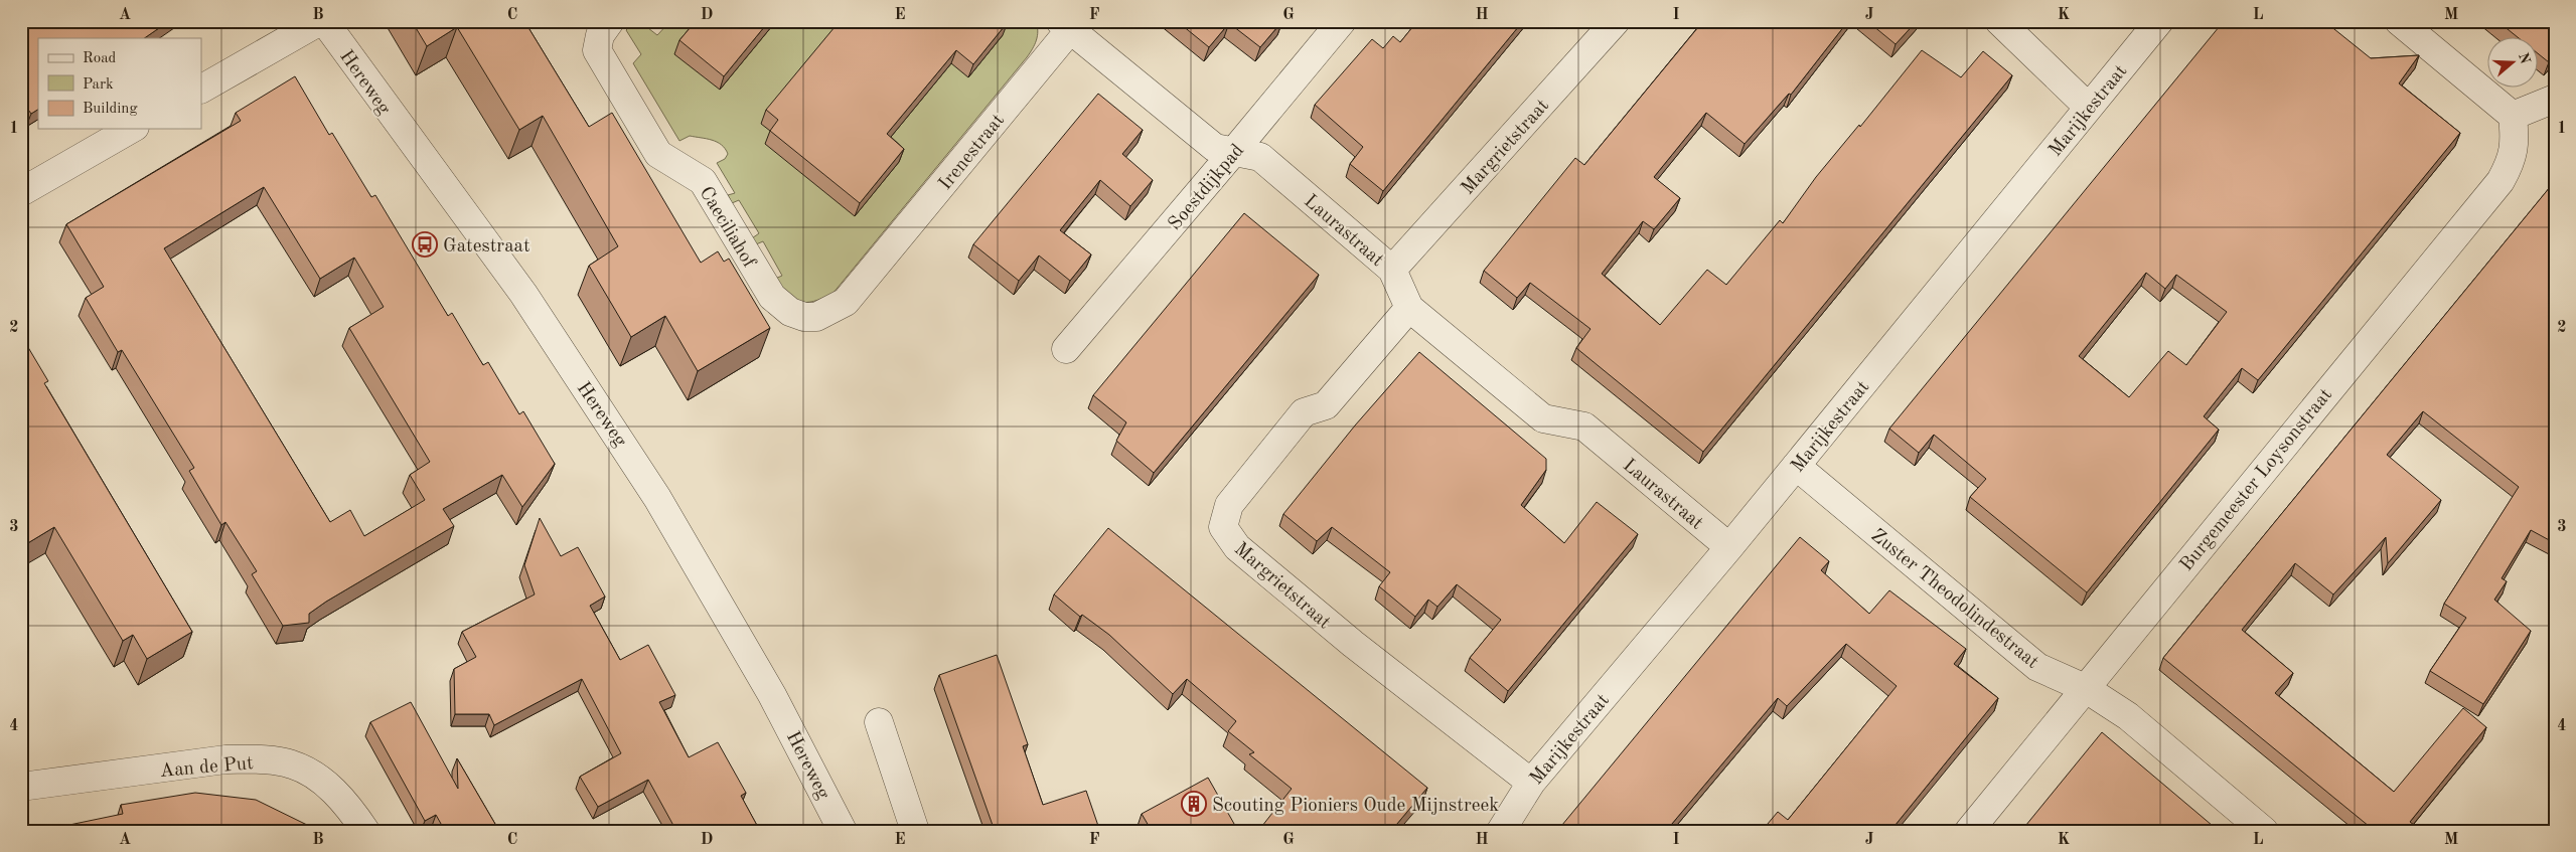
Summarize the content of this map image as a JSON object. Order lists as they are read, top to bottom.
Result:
{
  "streets": {
    "street": [
      "Hereweg",
      "Marijkestraat",
      "Margrietstraat",
      "Irenestraat",
      "Soestdijkpad",
      "Caeciliahof",
      "Laurastraat",
      "Burgemeester Loysonstraat",
      "Zuster Theodolindestraat",
      "Aan de Put"
    ]
  },
  "crossings": [
    ["Marijkestraat", "Margrietstraat"],
    ["Marijkestraat", "Laurastraat"],
    ["Marijkestraat", "Zuster Theodolindestraat"],
    ["Margrietstraat", "Laurastraat"],
    ["Irenestraat", "Caeciliahof"],
    ["Irenestraat", "Laurastraat"],
    ["Soestdijkpad", "Laurastraat"],
    ["Burgemeester Loysonstraat", "Zuster Theodolindestraat"]
  ],
  "places": {
    "bus stop": ["Gatestraat"],
    "building": ["Scouting Pioniers Oude Mijnstreek"]
  },
  "legend": ["Road", "Park", "Building"],
  "north": "right",
  "grid": {
    "columns": [
      "A",
      "B",
      "C",
      "D",
      "E",
      "F",
      "G",
      "H",
      "I",
      "J",
      "K",
      "L",
      "M"
    ],
    "rows": [
      "1",
      "2",
      "3",
      "4"
    ]
  }
}
